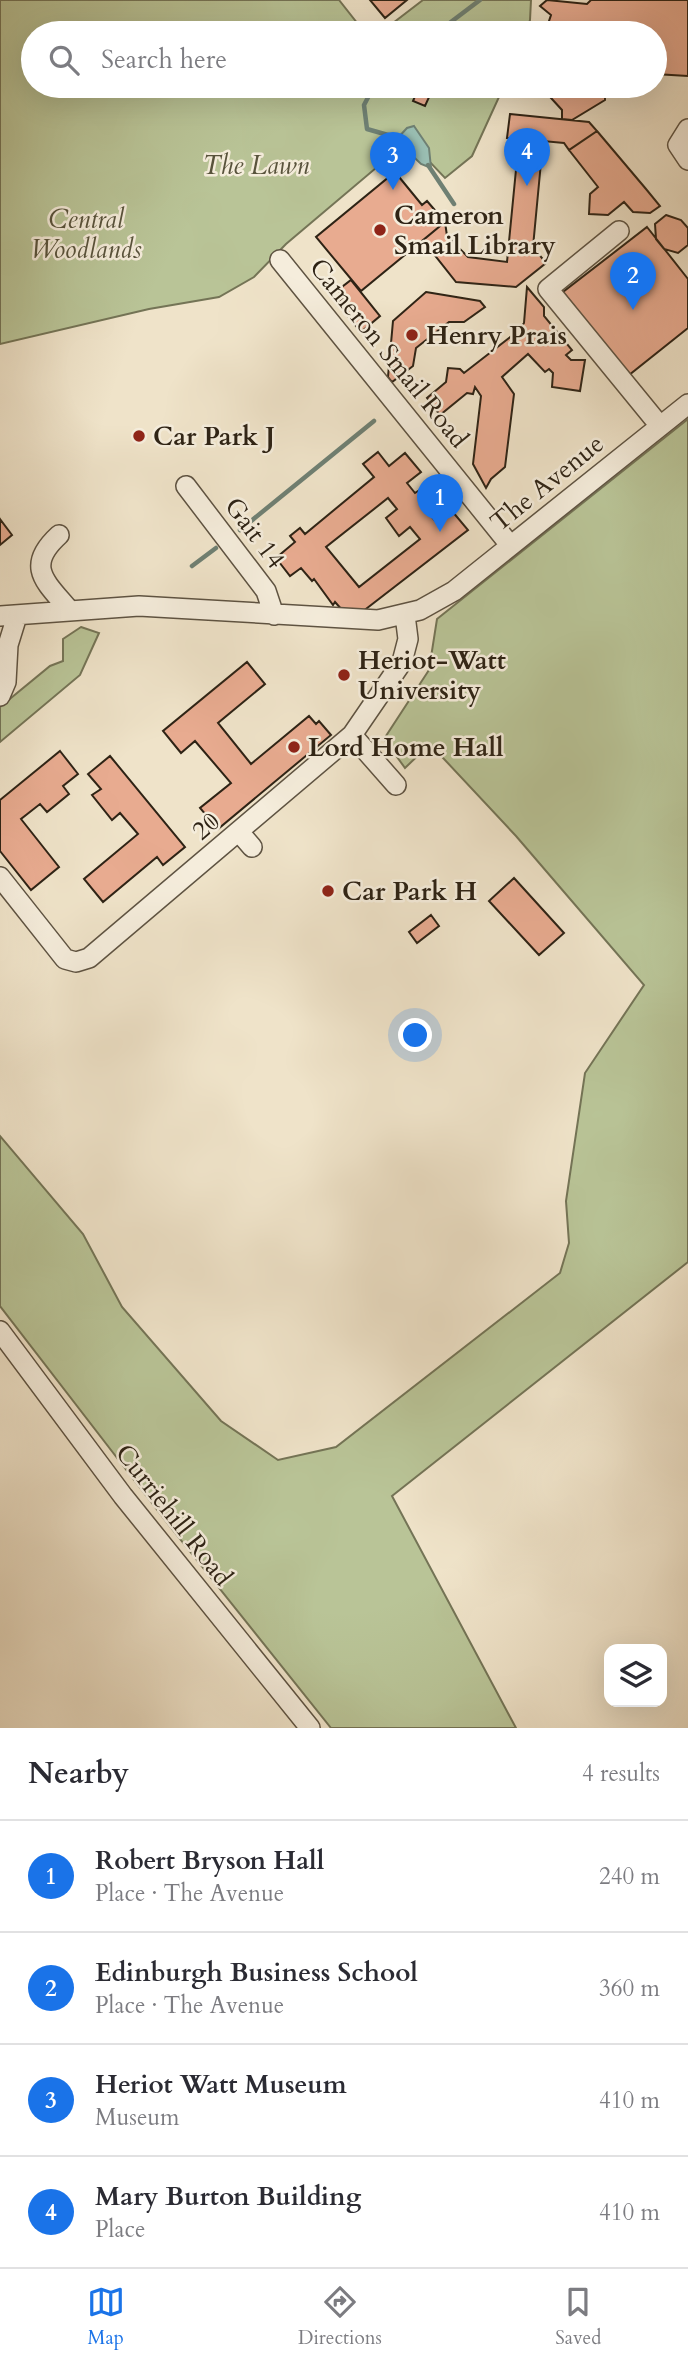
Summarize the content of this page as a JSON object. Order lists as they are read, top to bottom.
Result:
{
  "streets": {
    "street": [
      "Cameron Smail Road",
      "The Avenue",
      "Gait 14",
      "20",
      "Curriehill Road"
    ]
  },
  "crossings": [
    ["Cameron Smail Road", "The Avenue"],
    ["The Avenue", "Gait 14"],
    ["The Avenue", "20"]
  ],
  "parks": ["The Lawn", "Central Woodlands"],
  "places": [
    "Cameron Smail Library",
    "Henry Prais",
    "Car Park J",
    "Heriot-Watt University",
    "Lord Home Hall",
    "Car Park H"
  ],
  "page": {
    "search": "Search here",
    "pins": [
      "4",
      "3",
      "2",
      "1"
    ],
    "heading": ["Nearby", "4 results"],
    "list": [
      {
        "mark": "1",
        "name": "Robert Bryson Hall",
        "note": "Place · The Avenue",
        "value": "240 m"
      },
      {
        "mark": "2",
        "name": "Edinburgh Business School",
        "note": "Place · The Avenue",
        "value": "360 m"
      },
      {
        "mark": "3",
        "name": "Heriot Watt Museum",
        "note": "Museum",
        "value": "410 m"
      },
      {
        "mark": "4",
        "name": "Mary Burton Building",
        "note": "Place",
        "value": "410 m"
      }
    ],
    "nav": ["Map", "Directions", "Saved"]
  }
}
